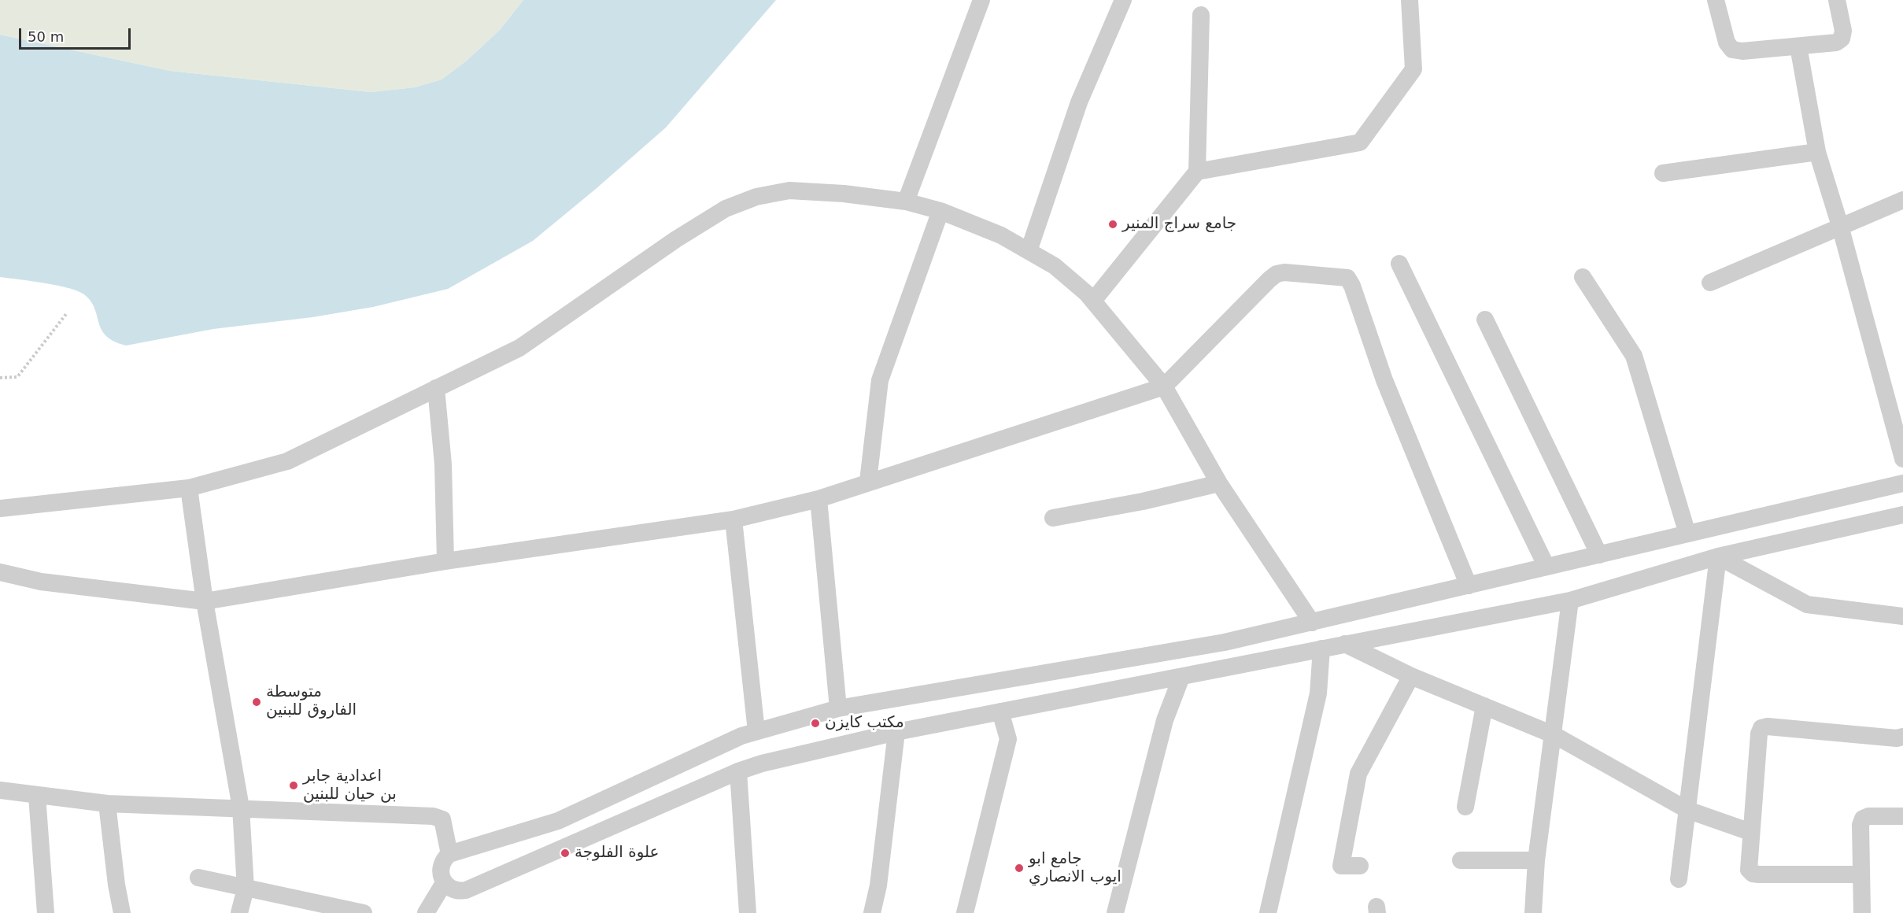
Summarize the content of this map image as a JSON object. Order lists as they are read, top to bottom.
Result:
{
  "places": [
    "جامع سراج المنير",
    "متوسطة الفاروق للبنين",
    "مكتب كايزن",
    "اعدادية جابر بن حيان للبنين",
    "علوة الفلوجة",
    "جامع ابو ايوب الانصاري"
  ],
  "scale_bar": "50 m"
}
